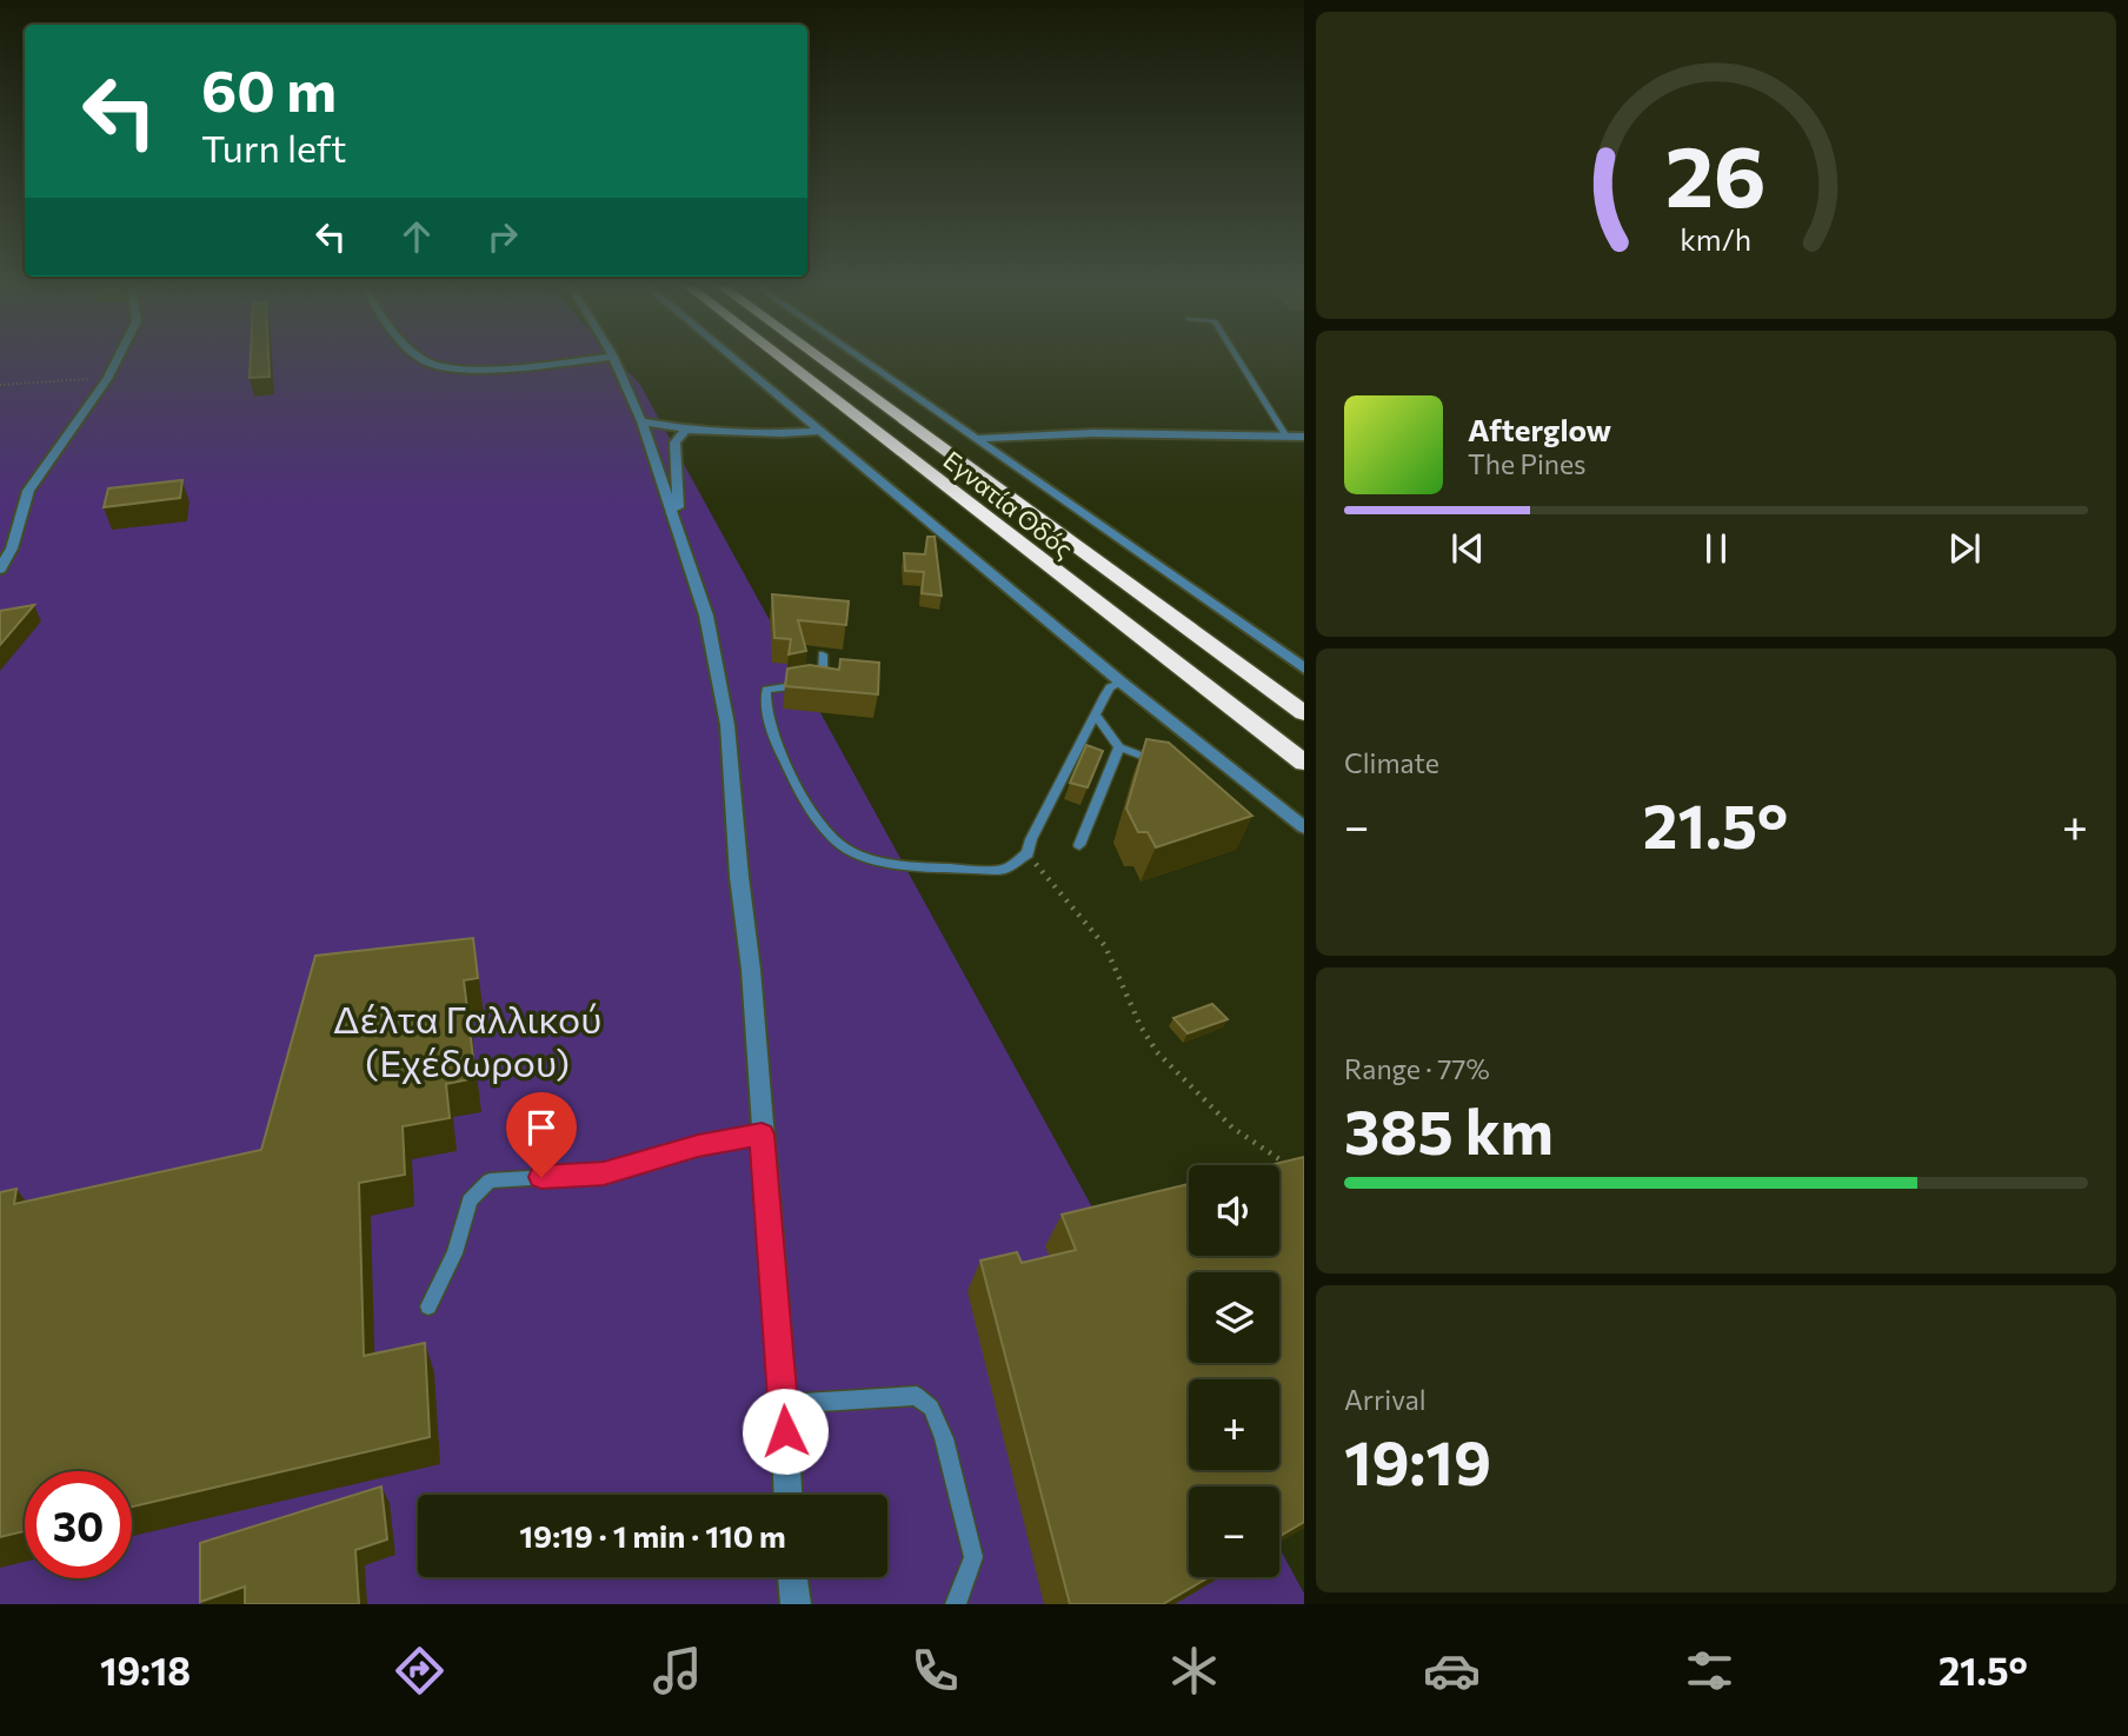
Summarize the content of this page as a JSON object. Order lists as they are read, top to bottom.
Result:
{
  "streets": {
    "highway": ["Εγνατία Οδός"]
  },
  "parks": ["Δέλτα Γαλλικού (Εχέδωρου)"],
  "page": {
    "turn": ["60 m", "Turn left"],
    "song": ["Afterglow", "The Pines"],
    "tile": [
      "Climate",
      ["Range · 77%", "385 km"],
      ["Arrival", "19:19"]
    ],
    "heat": ["−", "21.5°", "+"],
    "map_buttons": ["+", "−"],
    "limit": "30",
    "trip": "19:19 · 1 min · 110 m",
    "tabs": ["19:18", "21.5°"],
    "gauge": ["26", "km/h"]
  }
}
